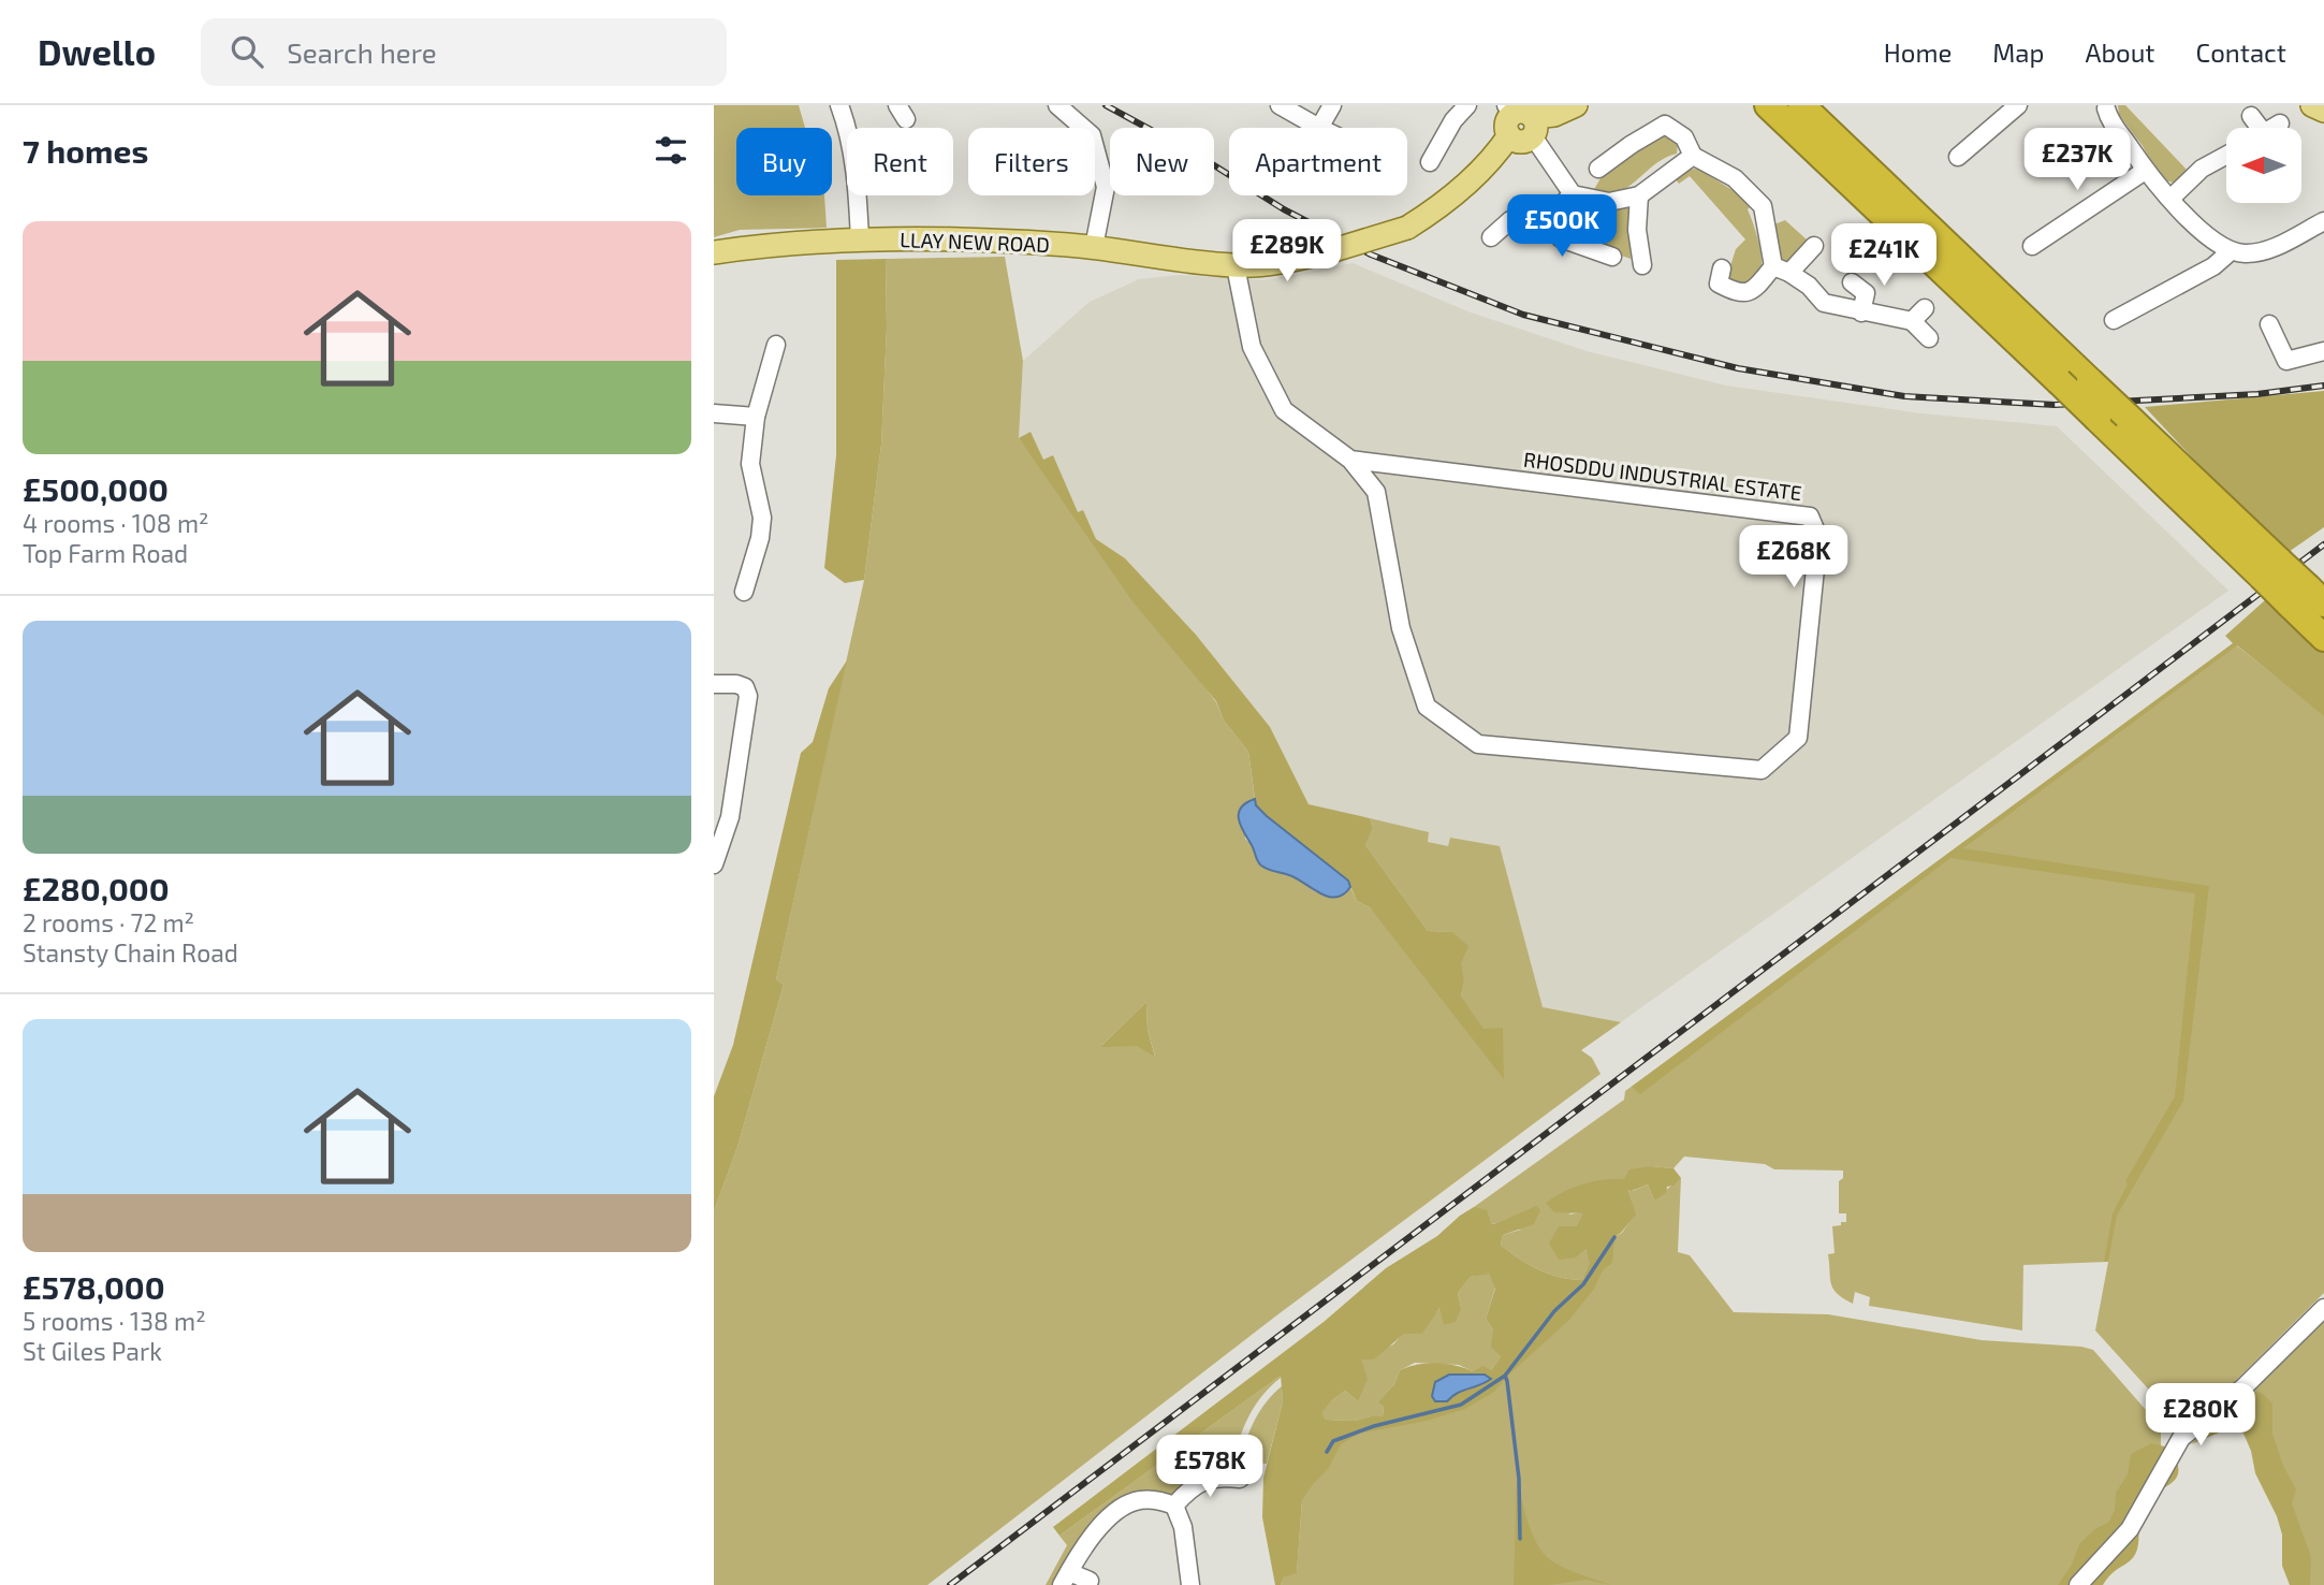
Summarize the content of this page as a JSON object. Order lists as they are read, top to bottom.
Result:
{
  "streets": {
    "main road": ["LLAY NEW ROAD"],
    "street": ["RHOSDDU INDUSTRIAL ESTATE"]
  },
  "crossings": [
    ["LLAY NEW ROAD", "RHOSDDU INDUSTRIAL ESTATE"]
  ],
  "north": "left",
  "page": {
    "header": "Dwello",
    "search": "Search here",
    "nav": [
      "Home",
      "Map",
      "About",
      "Contact"
    ],
    "heading": "7 homes",
    "price": [
      "£237K",
      "£500K",
      "£289K",
      "£241K",
      "£268K",
      "£280K",
      "£578K"
    ],
    "chip": [
      "Buy",
      "Rent",
      "Filters",
      "New",
      "Apartment"
    ],
    "list": [
      {
        "name": "£500,000",
        "note": "4 rooms · 108 m² · Top Farm Road"
      },
      {
        "name": "£280,000",
        "note": "2 rooms · 72 m² · Stansty Chain Road"
      },
      {
        "name": "£578,000",
        "note": "5 rooms · 138 m² · St Giles Park"
      }
    ]
  }
}
